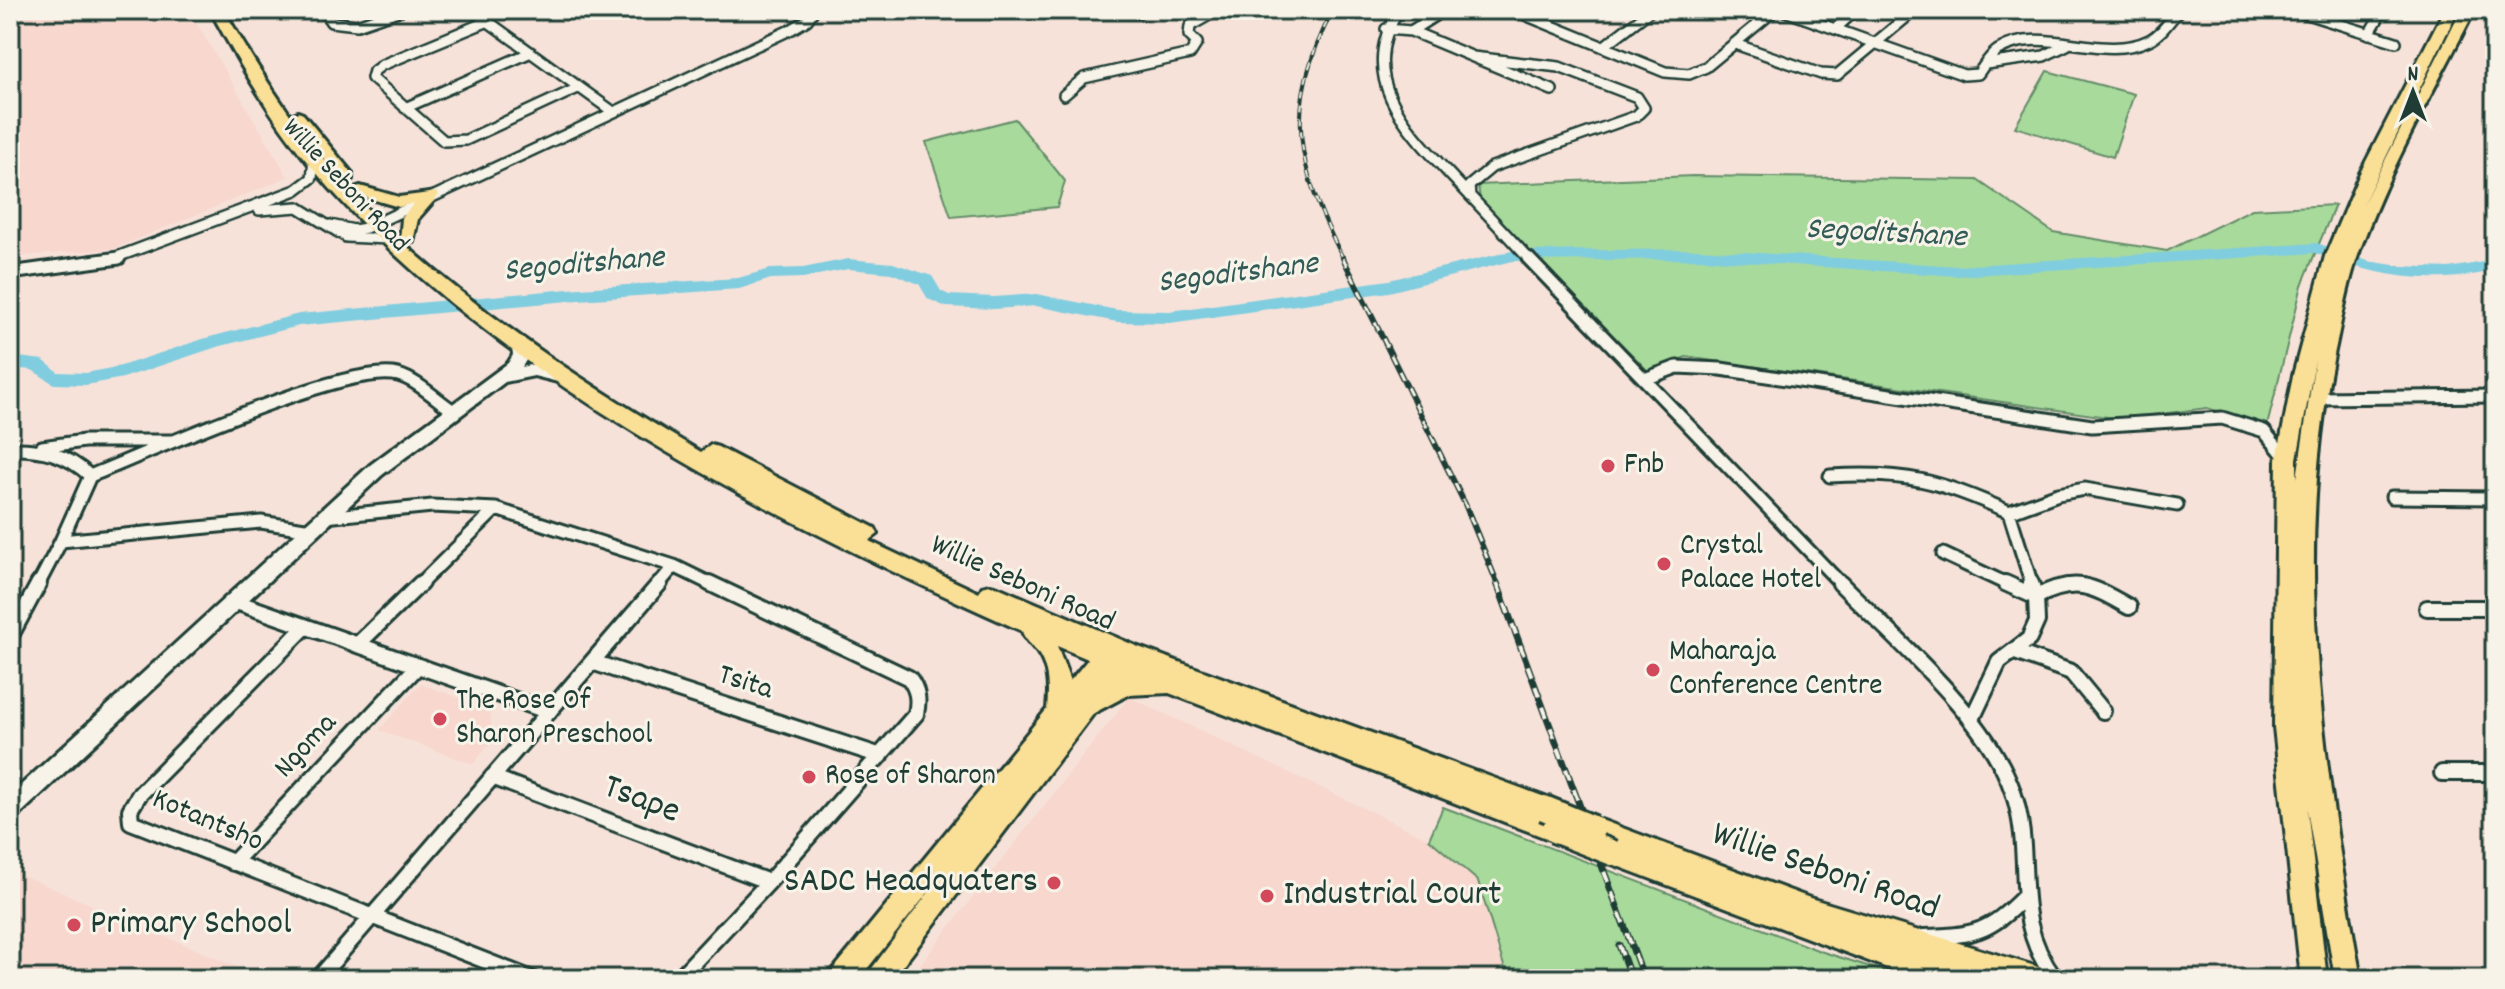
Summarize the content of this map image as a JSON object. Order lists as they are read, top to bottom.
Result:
{
  "streets": {
    "main road": ["Willie Seboni Road"],
    "street": [
      "Tsita",
      "Ngoma",
      "Tsape",
      "Kotantsho"
    ]
  },
  "crossings": [
    ["Ngoma", "Kotantsho"]
  ],
  "water": ["Segoditshane"],
  "places": [
    "Fnb",
    "Crystal Palace Hotel",
    "Maharaja Conference Centre",
    "The Rose Of Sharon Preschool",
    "Rose of Sharon",
    "SADC Headquaters",
    "Industrial Court",
    "Primary School"
  ],
  "north": "top"
}
